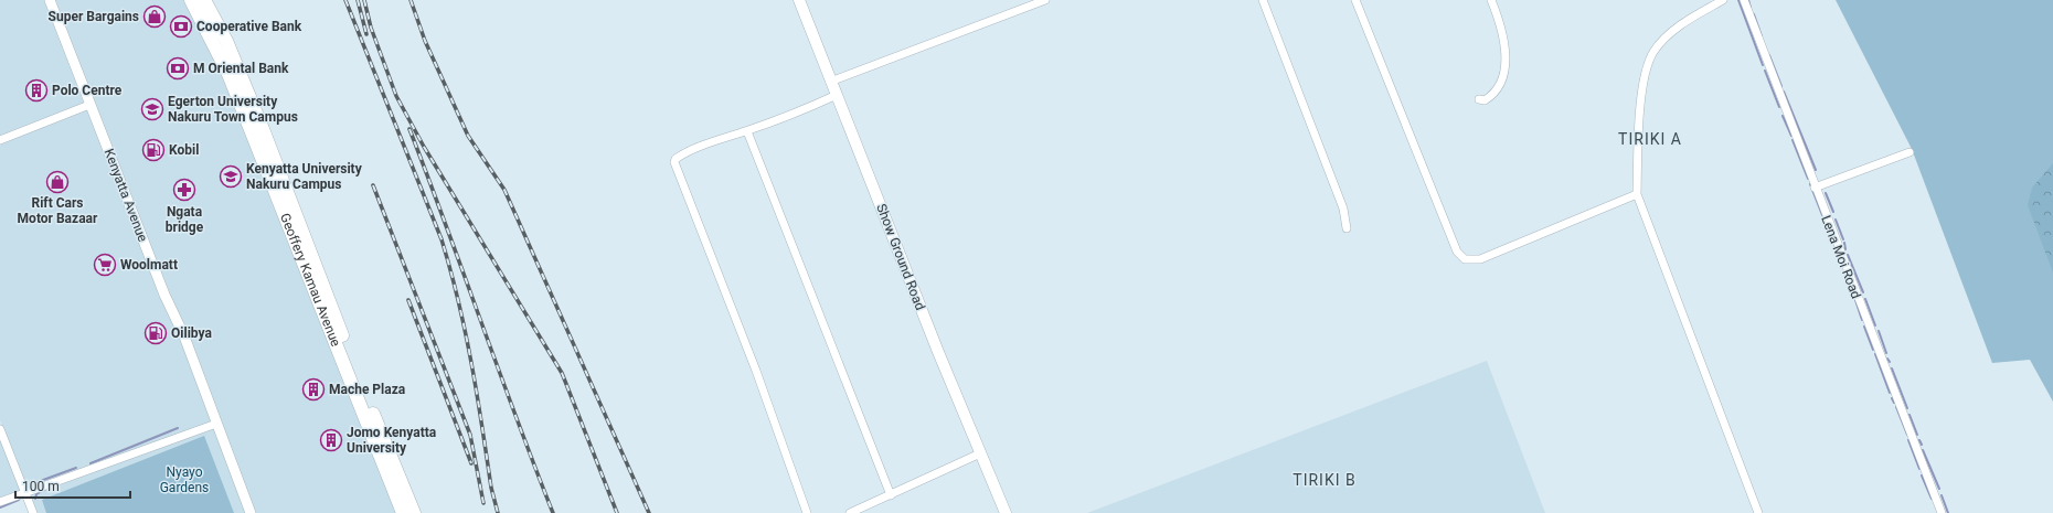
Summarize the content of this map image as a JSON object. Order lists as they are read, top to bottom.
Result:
{
  "streets": {
    "highway": ["Geoffery Kamau Avenue"],
    "main road": ["Show Ground Road"],
    "street": ["Kenyatta Avenue", "Lena Moi Road"]
  },
  "districts": ["TIRIKI A", "TIRIKI B"],
  "parks": ["Nyayo Gardens"],
  "places": {
    "shop": ["Super Bargains", "Rift Cars Motor Bazaar"],
    "bank": ["Cooperative Bank", "M Oriental Bank"],
    "building": ["Polo Centre", "Mache Plaza", "Jomo Kenyatta University"],
    "school or university": ["Egerton University Nakuru Town Campus", "Kenyatta University Nakuru Campus"],
    "fuel station": ["Kobil", "Oilibya"],
    "pharmacy": ["Ngata bridge"],
    "supermarket": ["Woolmatt"]
  },
  "scale_bar": "100 m"
}
